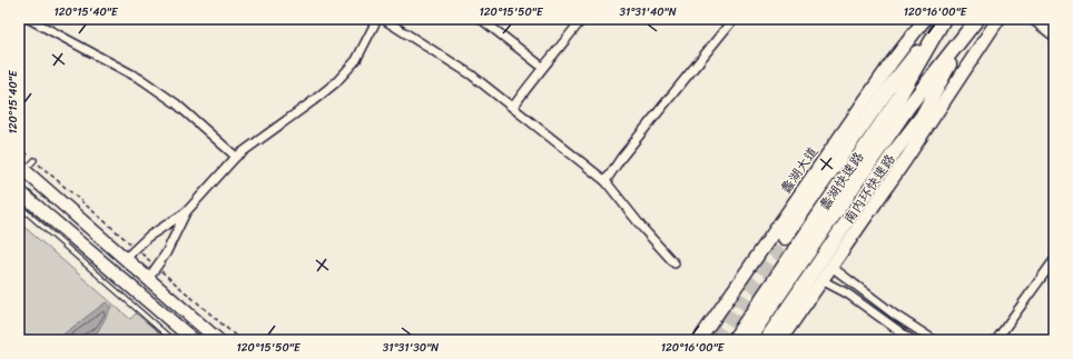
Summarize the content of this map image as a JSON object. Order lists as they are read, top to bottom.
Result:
{
  "streets": {
    "highway": ["蠡湖快速路", "南内环快速路"],
    "main road": ["蠡湖大道"]
  },
  "crossings": [
    ["蠡湖快速路", "南内环快速路"]
  ],
  "coordinates": [
    "120°15'40\"E",
    "120°15'50\"E",
    "31°31'40\"N",
    "120°16'00\"E",
    "31°31'30\"N"
  ]
}
